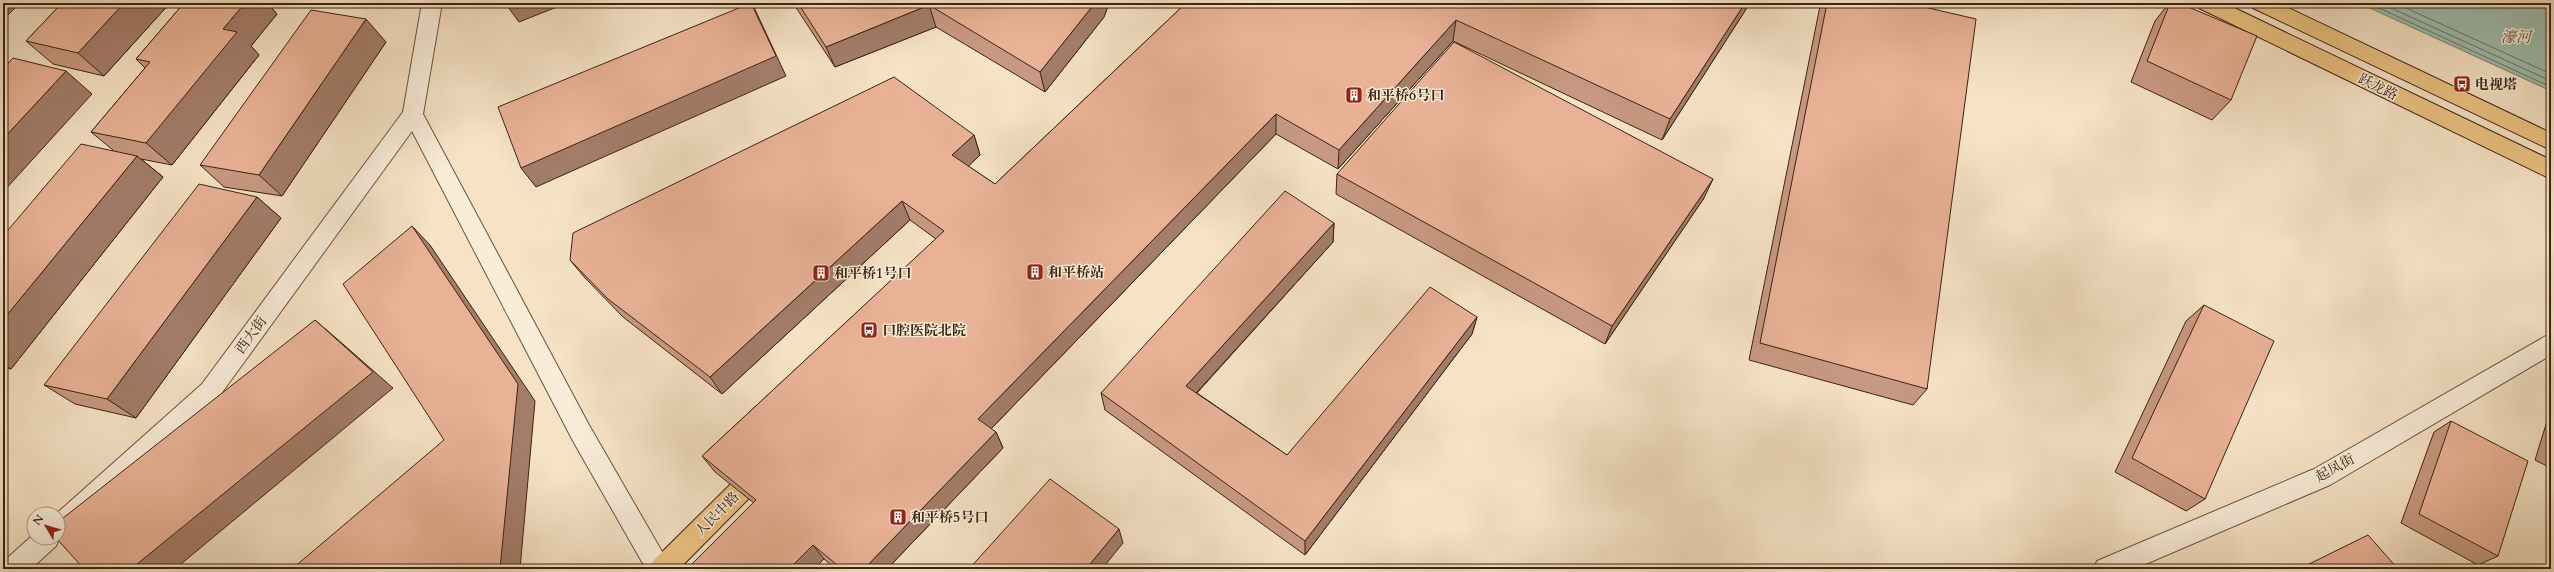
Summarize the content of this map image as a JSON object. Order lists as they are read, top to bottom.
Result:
{
  "streets": {
    "main road": ["跃龙路", "人民中路"],
    "street": ["西大街", "起凤街"]
  },
  "water": ["濠河"],
  "places": {
    "bus stop": ["电视塔", "口腔医院北院"],
    "building": [
      "和平桥6号口",
      "和平桥站",
      "和平桥1号口",
      "和平桥5号口"
    ]
  },
  "north": "top left"
}
